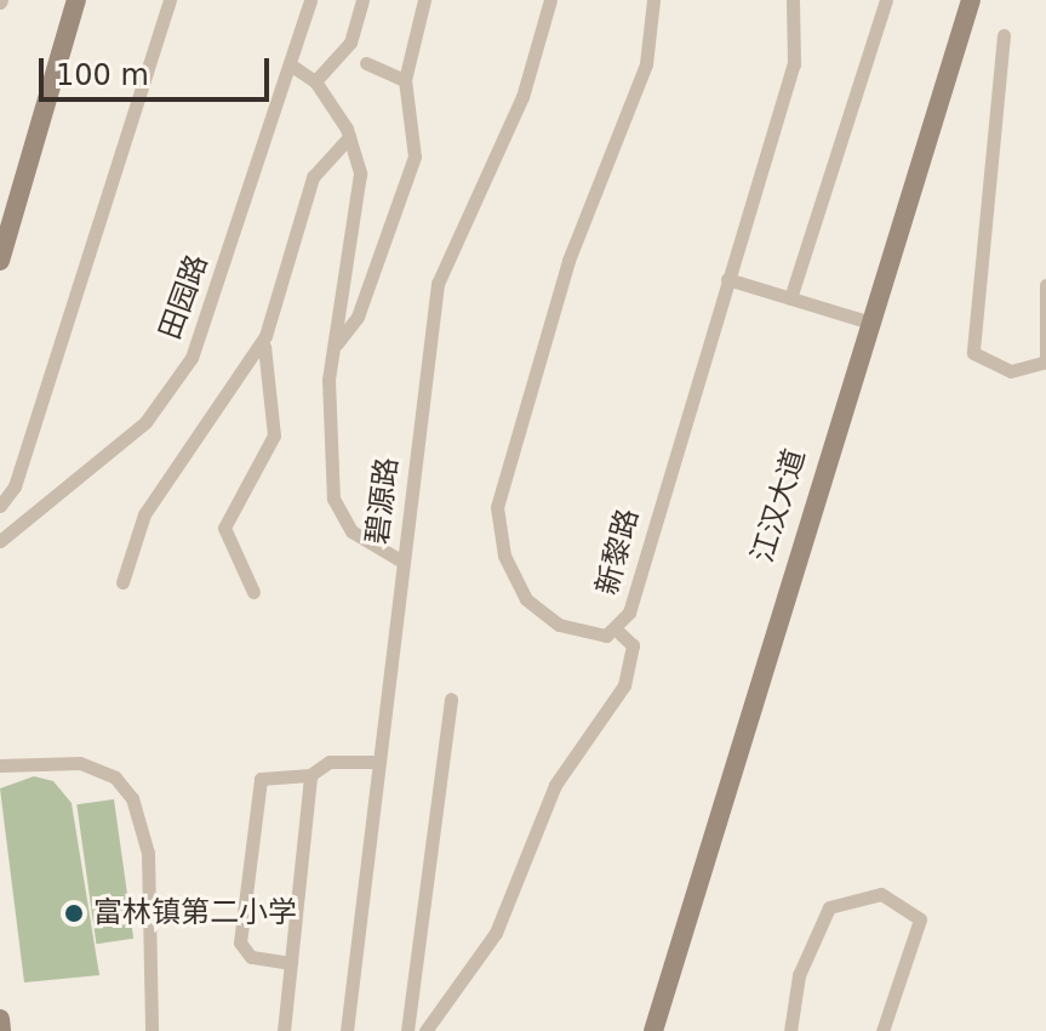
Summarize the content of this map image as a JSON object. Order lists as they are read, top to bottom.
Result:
{
  "streets": {
    "main road": ["江汉大道"],
    "street": ["田园路", "碧源路", "新黎路"]
  },
  "places": ["富林镇第二小学"],
  "scale_bar": "100 m"
}
